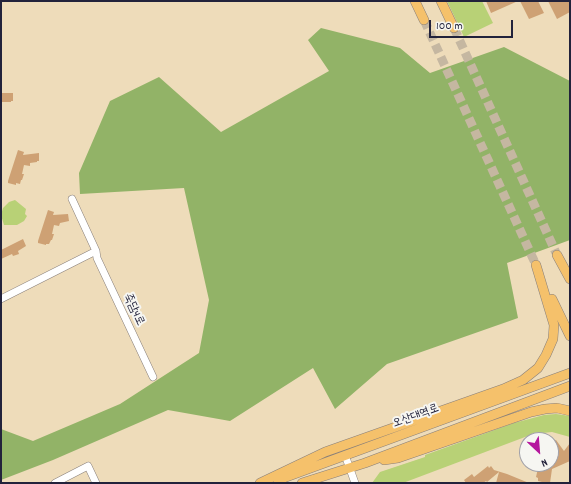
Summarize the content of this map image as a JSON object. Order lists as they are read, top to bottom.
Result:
{
  "streets": {
    "main road": ["오산대역로"],
    "street": ["죽담4로"]
  },
  "scale_bar": "100 m",
  "north": "bottom right"
}
